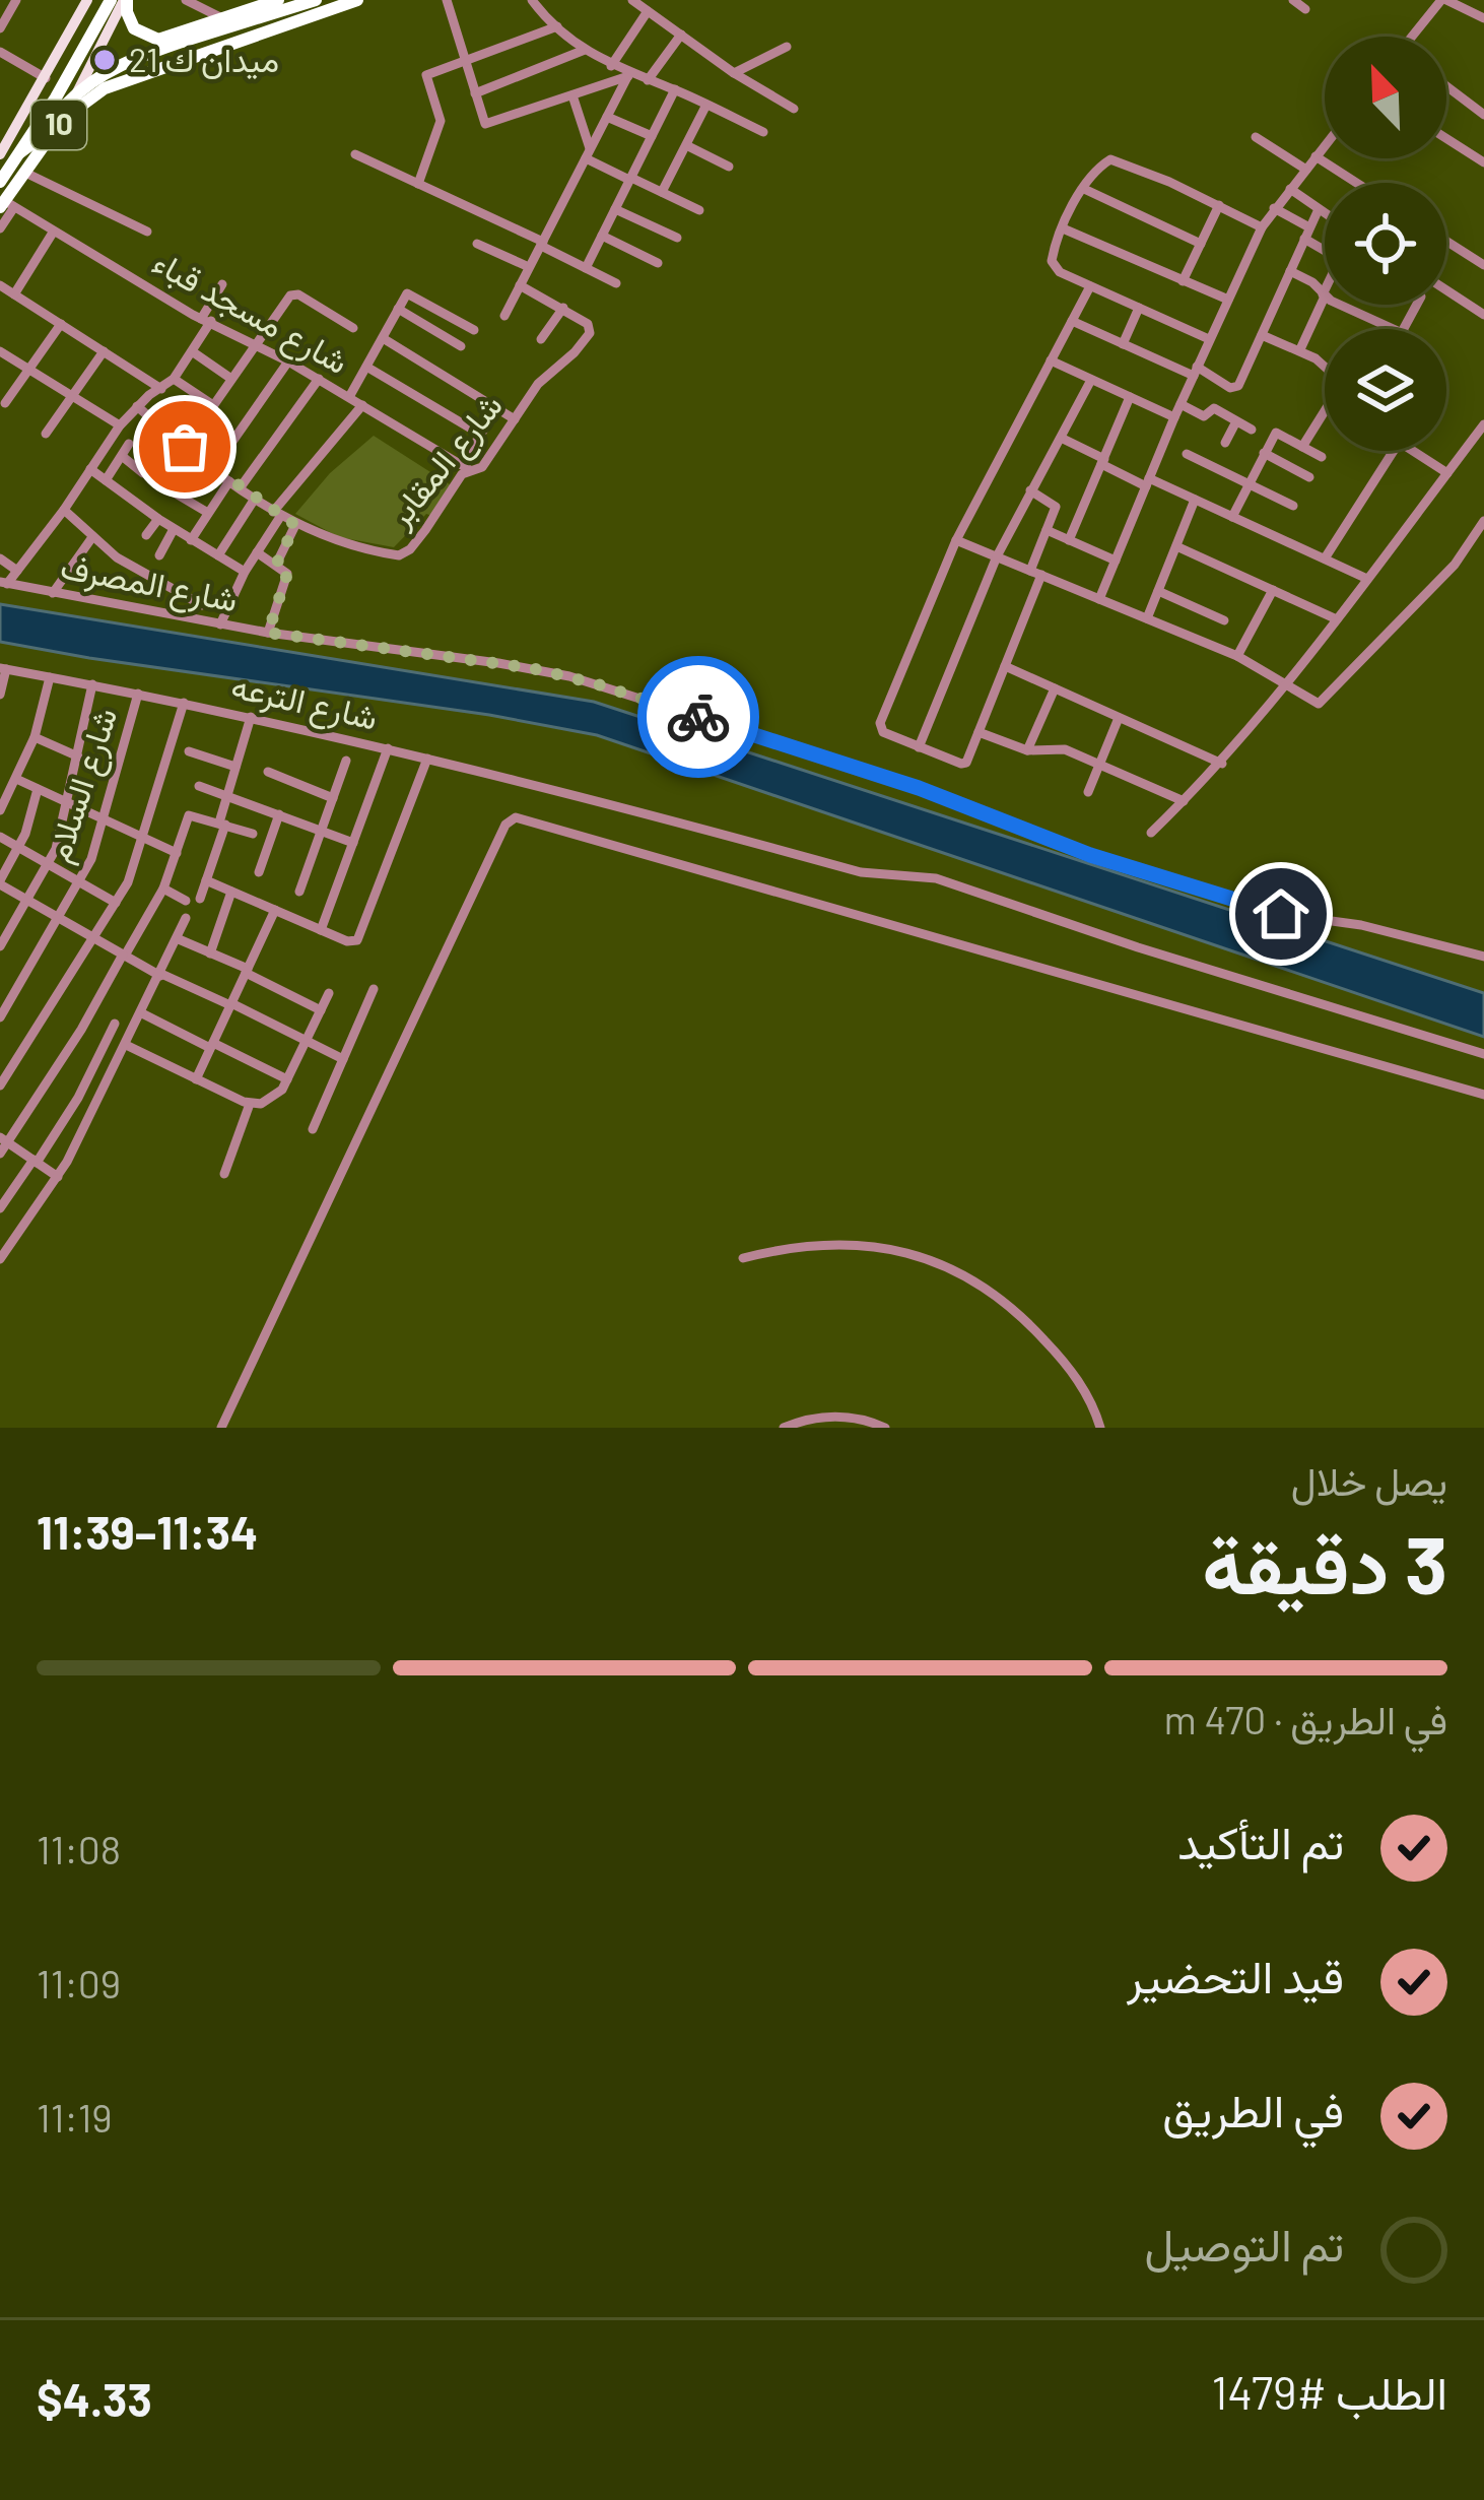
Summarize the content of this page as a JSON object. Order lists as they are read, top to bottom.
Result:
{
  "streets": {
    "highway": ["10"],
    "street": [
      "شارع مسجد قباء",
      "شارع المقابر",
      "شارع المصرف",
      "شارع الترعه",
      "شارع السلام"
    ]
  },
  "crossings": [
    ["10", "شارع مسجد قباء"],
    ["شارع مسجد قباء", "شارع المقابر"],
    ["شارع الترعه", "شارع السلام"]
  ],
  "places": ["ميدان ك 21"],
  "north": "top left",
  "page": {
    "heading": ["3 دقيقة", "يصل خلال", "11:34–11:39"],
    "panel": ["الطلب #1479", "$4.33"],
    "bar": "في الطريق · 470 m",
    "list": [
      ["تم التأكيد", "11:08"],
      ["قيد التحضير", "11:09"],
      ["في الطريق", "11:19"],
      "تم التوصيل"
    ]
  }
}
